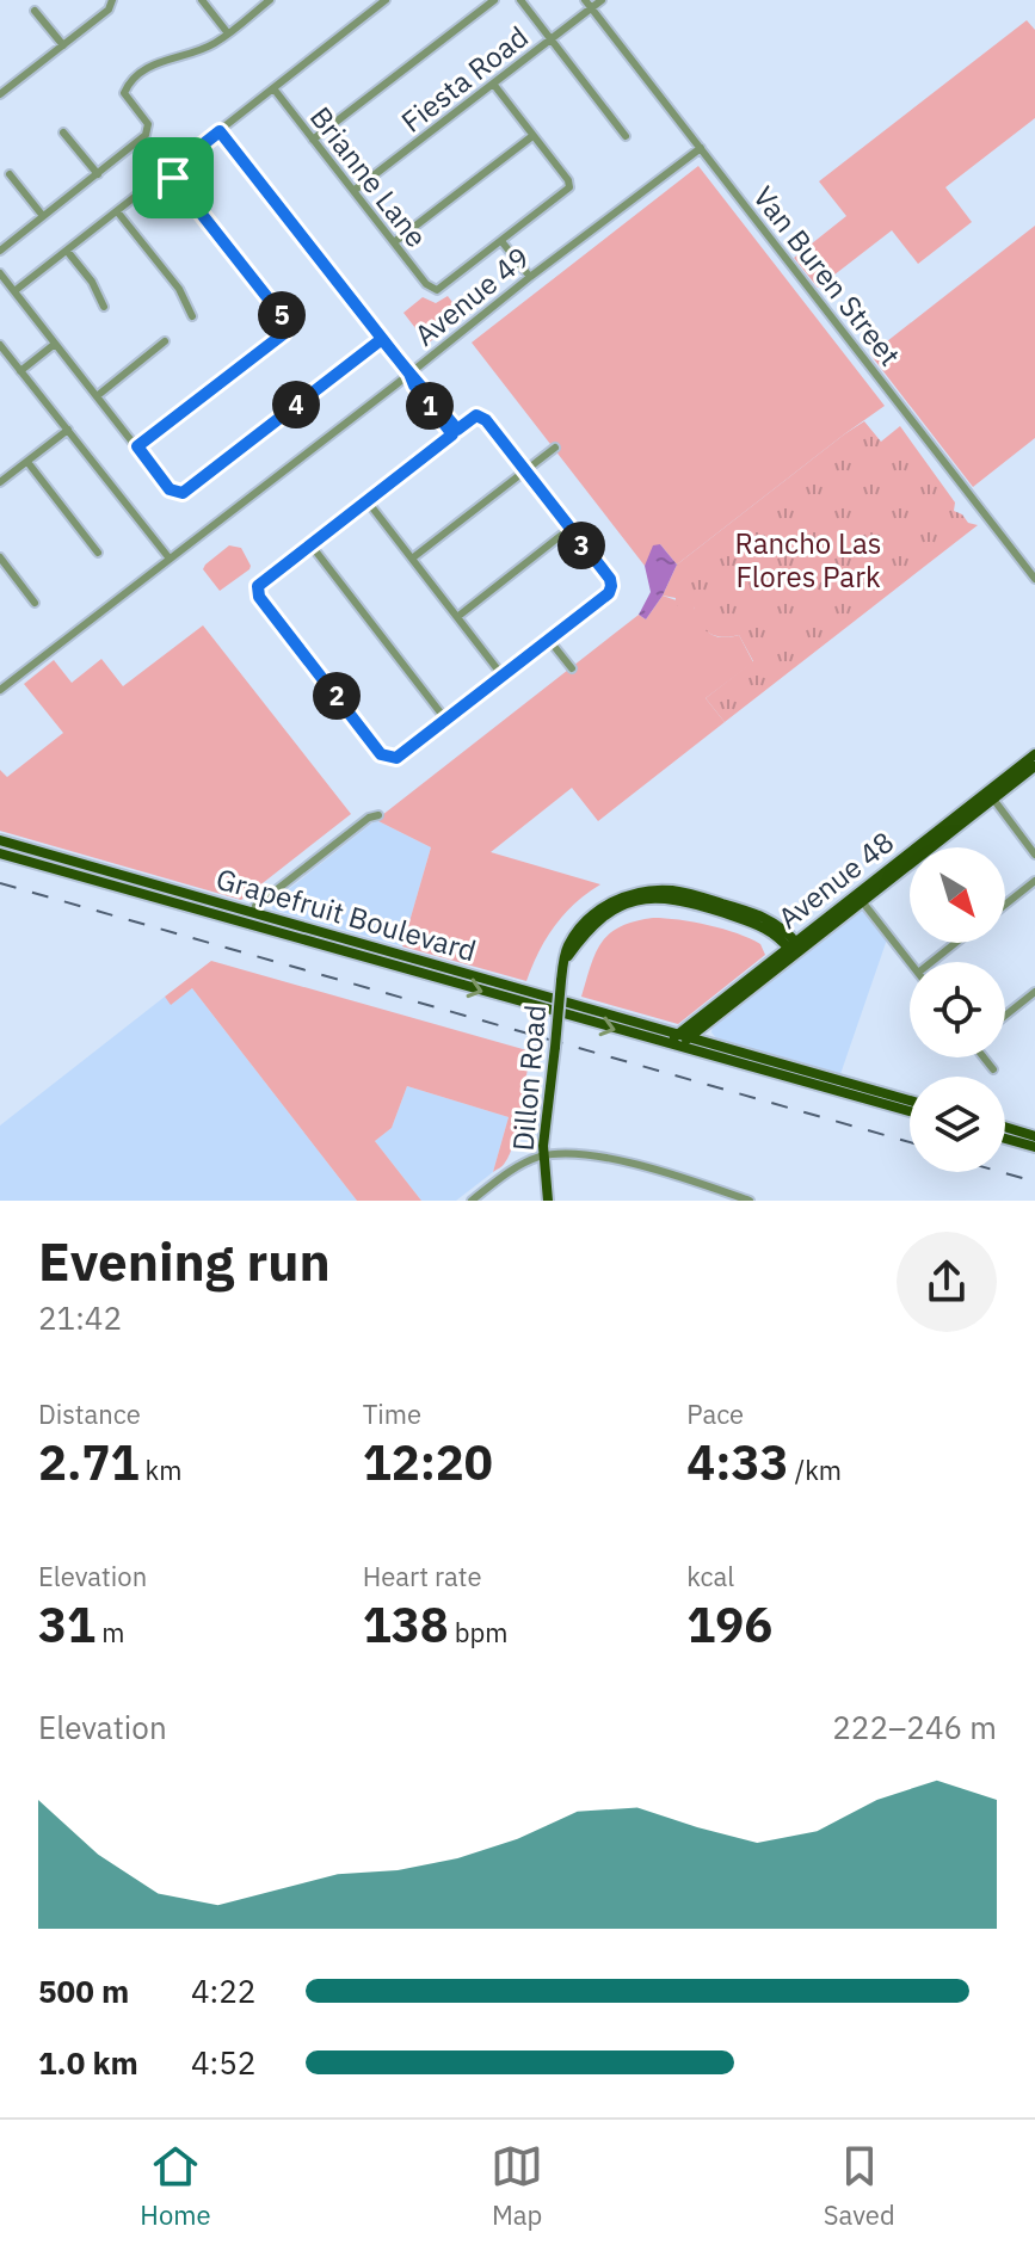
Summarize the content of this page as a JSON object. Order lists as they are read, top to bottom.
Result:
{
  "streets": {
    "main road": ["Avenue 48", "Grapefruit Boulevard", "Dillon Road"],
    "street": [
      "Fiesta Road",
      "Brianne Lane",
      "Van Buren Street",
      "Avenue 49"
    ]
  },
  "crossings": [
    ["Fiesta Road", "Brianne Lane"],
    ["Fiesta Road", "Van Buren Street"],
    ["Van Buren Street", "Avenue 49"],
    ["Avenue 48", "Grapefruit Boulevard"],
    ["Avenue 48", "Dillon Road"]
  ],
  "parks": ["Rancho Las Flores Park"],
  "north": "bottom right",
  "page": {
    "pins": [
      "5",
      "4",
      "1",
      "3",
      "2"
    ],
    "heading": ["Evening run", "21:42"],
    "stats": [
      ["Distance", "2.71 km"],
      ["Time", "12:20"],
      ["Pace", "4:33 /km"],
      ["Elevation", "31 m"],
      ["Heart rate", "138 bpm"],
      ["kcal", "196"]
    ],
    "chart": ["Elevation", "222–246 m"],
    "list": [
      {
        "name": "500 m",
        "note": "4:22"
      },
      {
        "name": "1.0 km",
        "note": "4:52"
      }
    ],
    "tabs": ["Home", "Map", "Saved"]
  }
}
